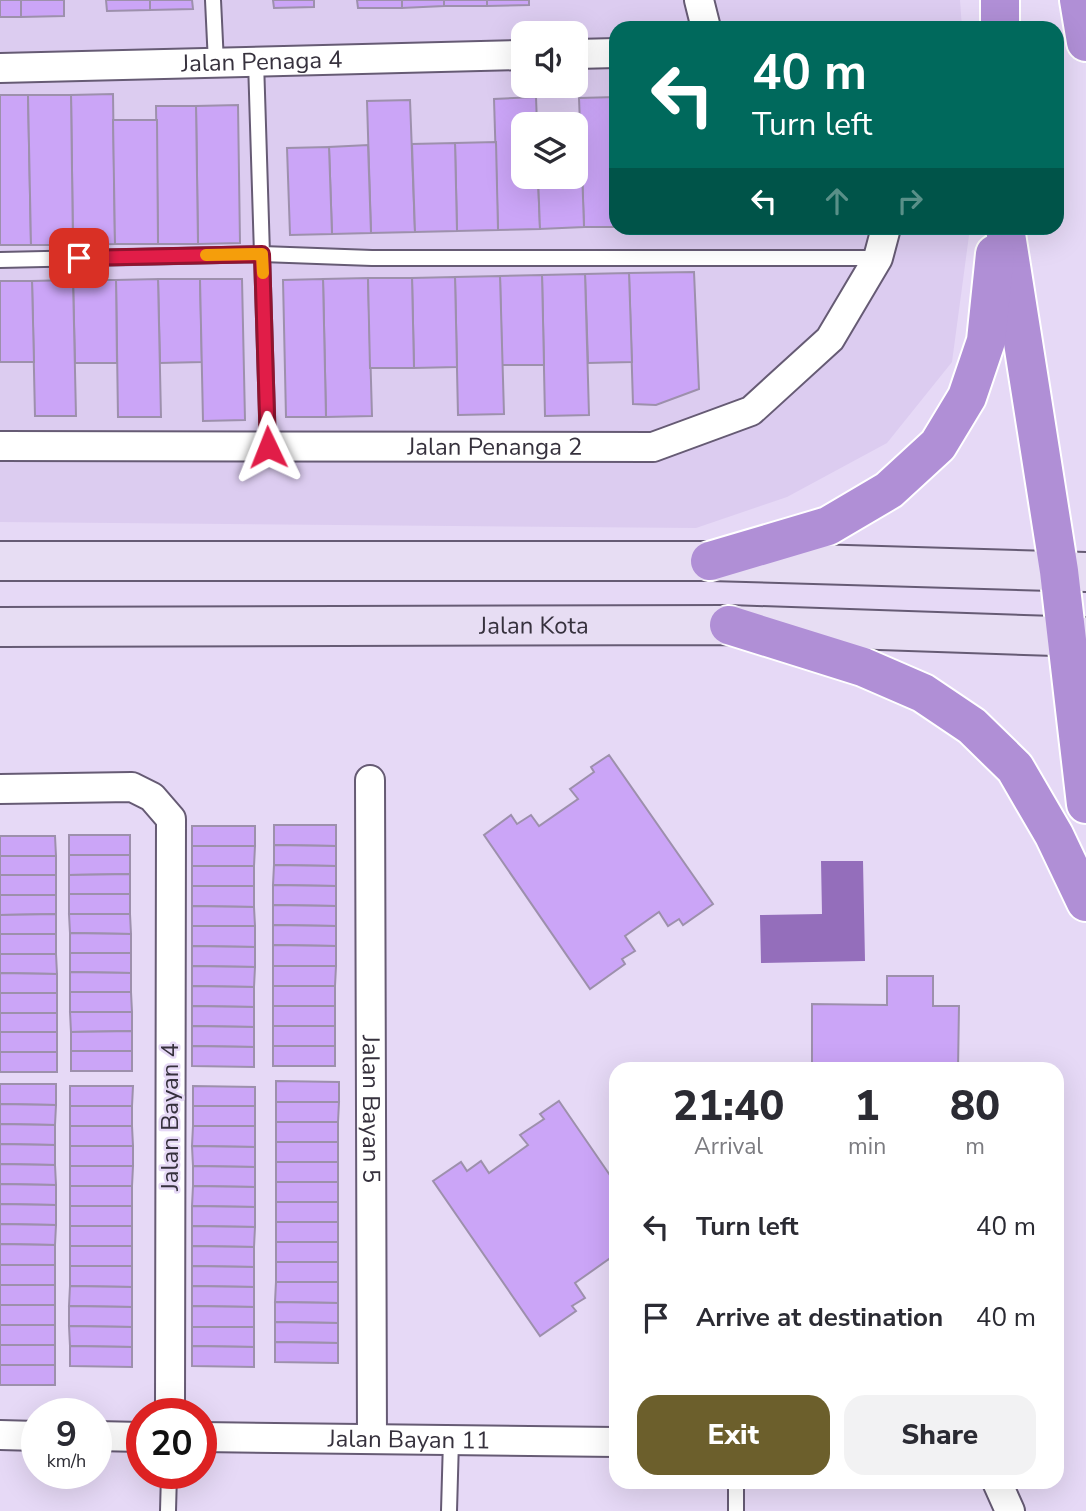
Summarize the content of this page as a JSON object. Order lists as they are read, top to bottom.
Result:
{
  "streets": {
    "main road": ["Jalan Kota"],
    "street": [
      "Jalan Penaga 4",
      "Jalan Penanga 2",
      "Jalan Bayan 5",
      "Jalan Bayan 4",
      "Jalan Bayan 11"
    ]
  },
  "crossings": [
    ["Jalan Bayan 5", "Jalan Bayan 11"]
  ],
  "page": {
    "turn": ["40 m", "Turn left"],
    "eta": [
      "21:40",
      "Arrival",
      "1",
      "min",
      "80",
      "m"
    ],
    "list": [
      {
        "name": "Turn left",
        "value": "40 m"
      },
      {
        "name": "Arrive at destination",
        "value": "40 m"
      }
    ],
    "buttons": ["Exit", "Share"],
    "speed": "9 km/h",
    "limit": "20"
  }
}
